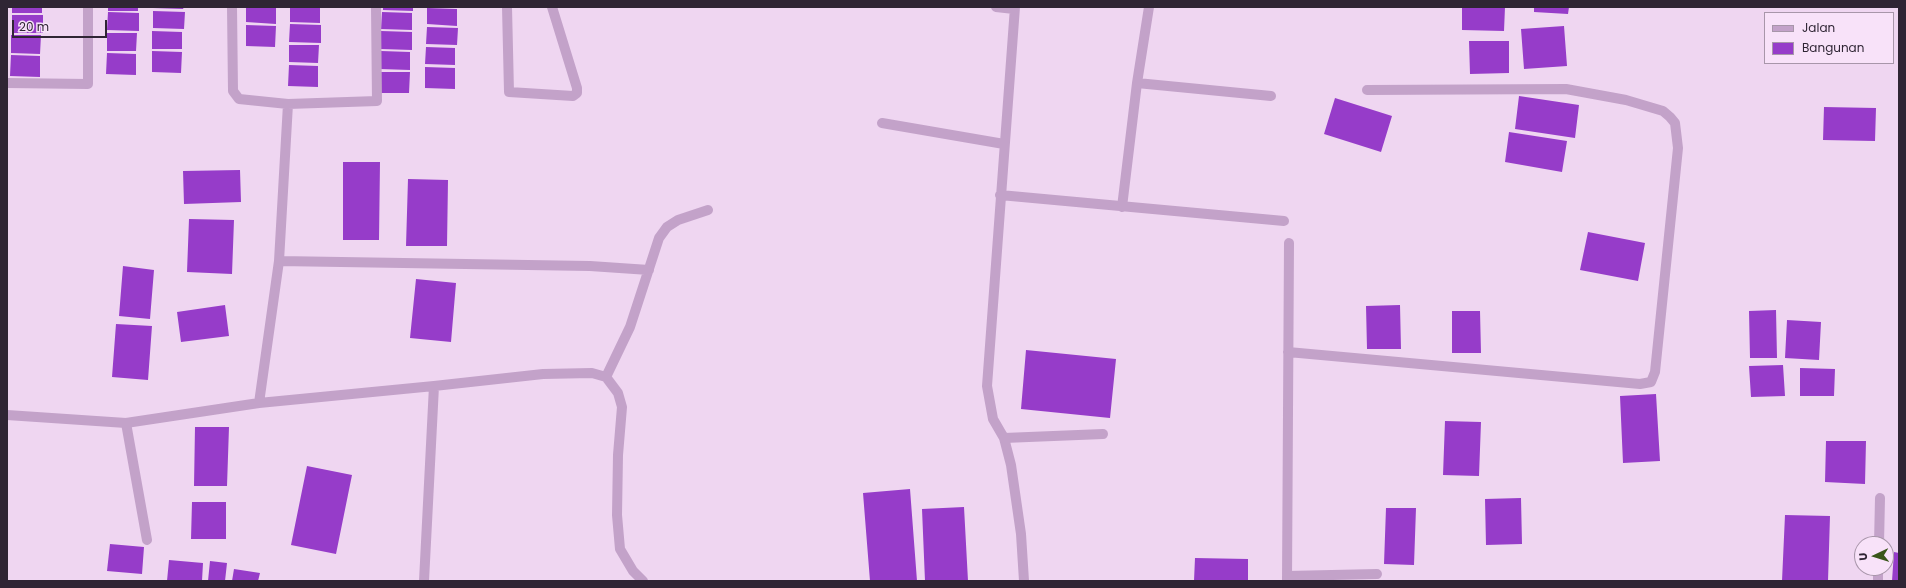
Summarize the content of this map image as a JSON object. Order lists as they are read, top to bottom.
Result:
{
  "legend": ["Jalan", "Bangunan"],
  "scale_bar": "20 m",
  "north": "left"
}
